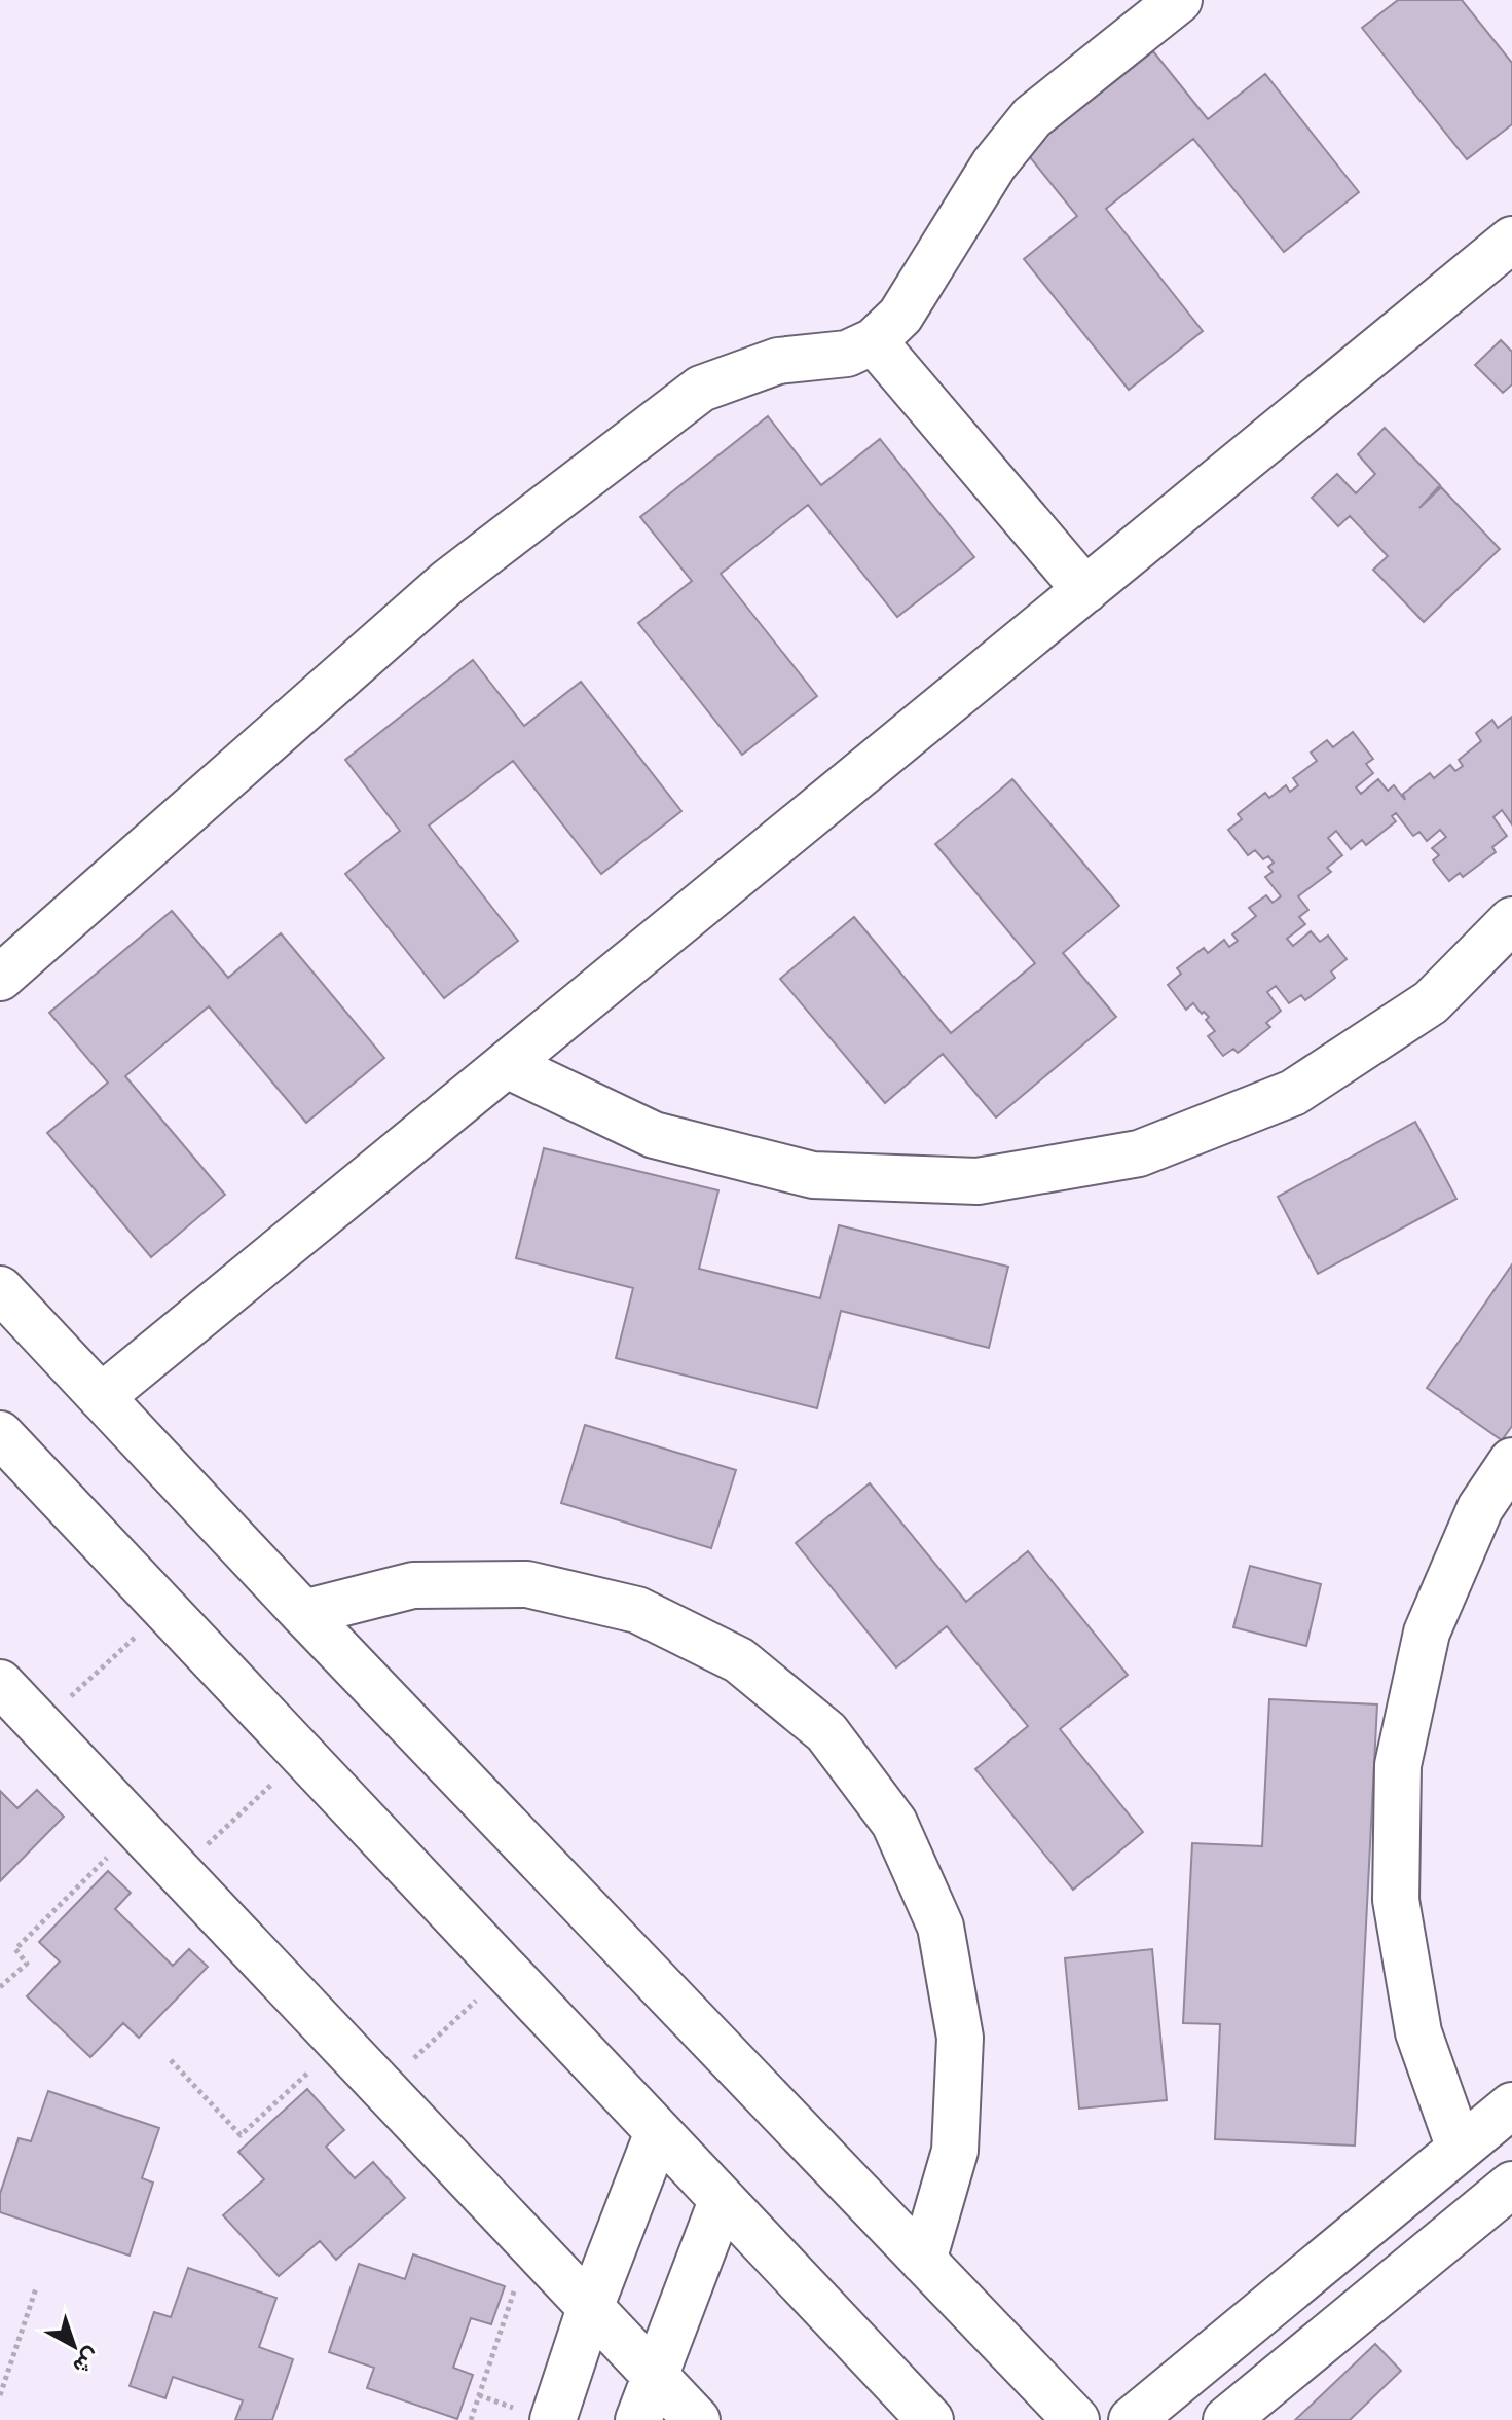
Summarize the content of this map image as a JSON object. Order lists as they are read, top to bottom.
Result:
{
  "north": "bottom right"
}
